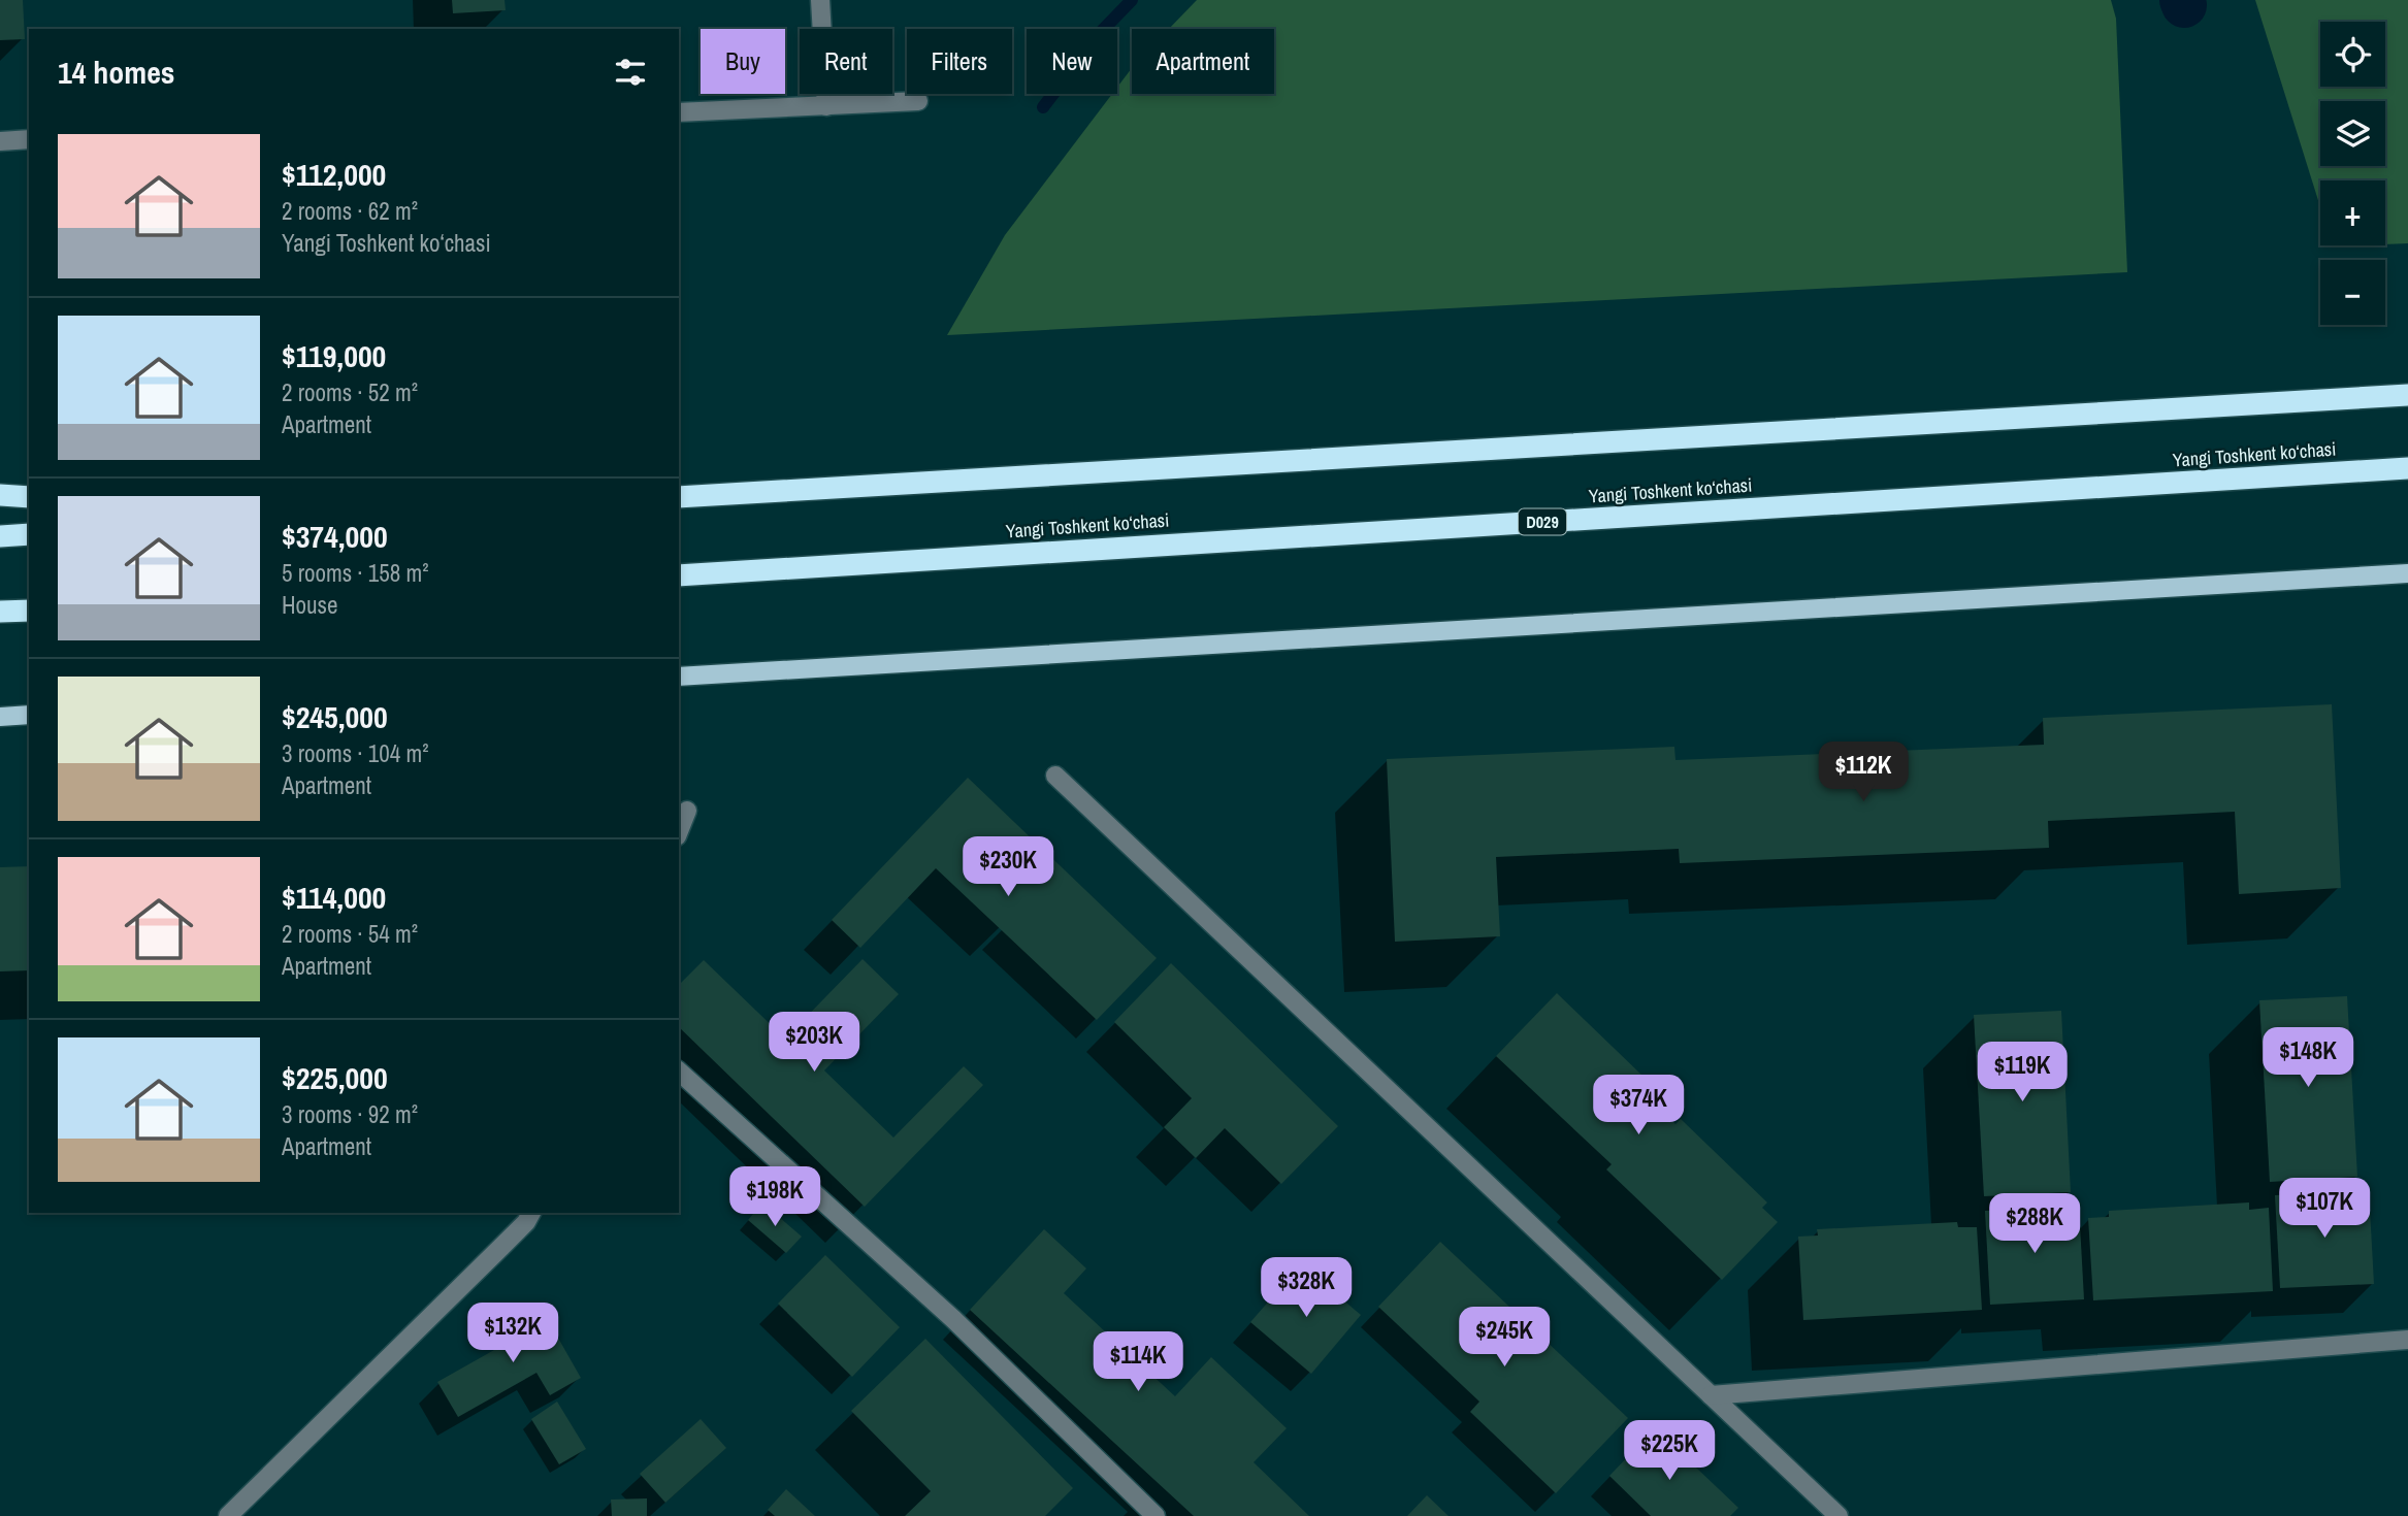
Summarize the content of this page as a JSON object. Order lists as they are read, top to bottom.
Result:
{
  "streets": {
    "highway": ["Yangi Toshkent ko‘chasi", "D029"]
  },
  "page": {
    "map_buttons": ["+", "−"],
    "chip": [
      "Buy",
      "Rent",
      "Filters",
      "New",
      "Apartment"
    ],
    "heading": "14 homes",
    "list": [
      {
        "name": "$112,000",
        "note": "2 rooms · 62 m² · Yangi Toshkent ko‘chasi"
      },
      {
        "name": "$119,000",
        "note": "2 rooms · 52 m² · Apartment"
      },
      {
        "name": "$374,000",
        "note": "5 rooms · 158 m² · House"
      },
      {
        "name": "$245,000",
        "note": "3 rooms · 104 m² · Apartment"
      },
      {
        "name": "$114,000",
        "note": "2 rooms · 54 m² · Apartment"
      },
      {
        "name": "$225,000",
        "note": "3 rooms · 92 m² · Apartment"
      }
    ],
    "price": [
      "$112K",
      "$230K",
      "$203K",
      "$148K",
      "$119K",
      "$374K",
      "$198K",
      "$107K",
      "$288K",
      "$328K",
      "$132K",
      "$245K",
      "$114K",
      "$225K"
    ]
  }
}
